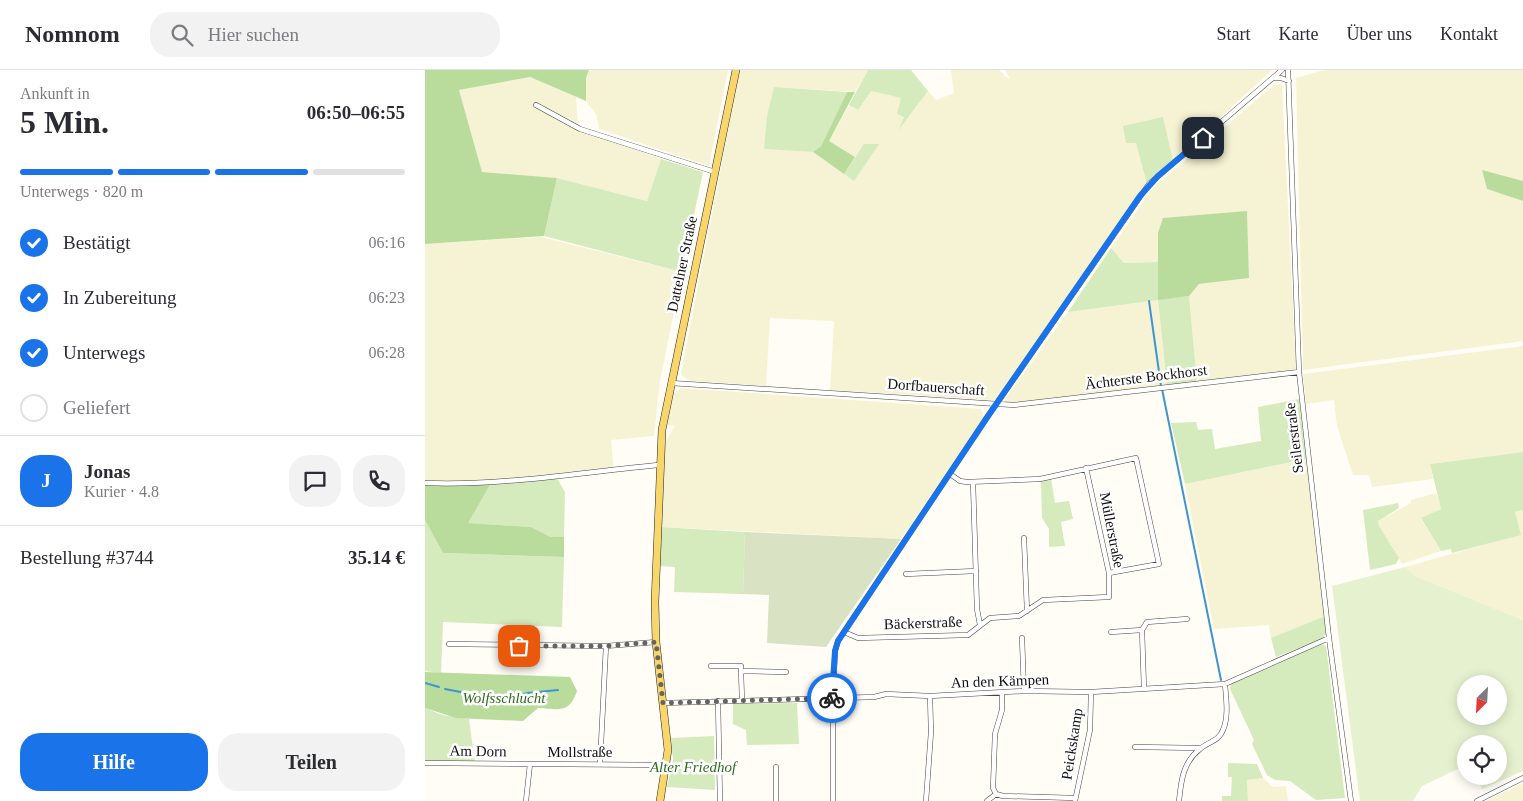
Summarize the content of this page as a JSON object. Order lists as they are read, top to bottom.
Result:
{
  "streets": {
    "main road": ["Dattelner Straße"],
    "street": [
      "Ächterste Bockhorst",
      "Dorfbauerschaft",
      "Seilerstraße",
      "Müllerstraße",
      "Bäckerstraße",
      "An den Kämpen",
      "Peickskamp",
      "Am Dorn",
      "Mollstraße"
    ]
  },
  "crossings": [
    ["Dattelner Straße", "Dorfbauerschaft"],
    ["Dattelner Straße", "An den Kämpen"],
    ["Dattelner Straße", "Mollstraße"],
    ["Ächterste Bockhorst", "Dorfbauerschaft"],
    ["Ächterste Bockhorst", "Seilerstraße"],
    ["Seilerstraße", "An den Kämpen"],
    ["Müllerstraße", "Bäckerstraße"],
    ["An den Kämpen", "Peickskamp"],
    ["Am Dorn", "Mollstraße"]
  ],
  "parks": ["Wolfsschlucht", "Alter Friedhof"],
  "north": "bottom left",
  "page": {
    "header": "Nomnom",
    "search": "Hier suchen",
    "nav": [
      "Start",
      "Karte",
      "Über uns",
      "Kontakt"
    ],
    "heading": ["5 Min.", "Ankunft in", "06:50–06:55"],
    "panel": [
      "Jonas",
      "Kurier · 4.8",
      "Bestellung #3744",
      "35.14 €"
    ],
    "bar": "Unterwegs · 820 m",
    "list": [
      ["Bestätigt", "06:16"],
      ["In Zubereitung", "06:23"],
      ["Unterwegs", "06:28"],
      "Geliefert"
    ],
    "round": "J",
    "buttons": ["Hilfe", "Teilen"]
  }
}
